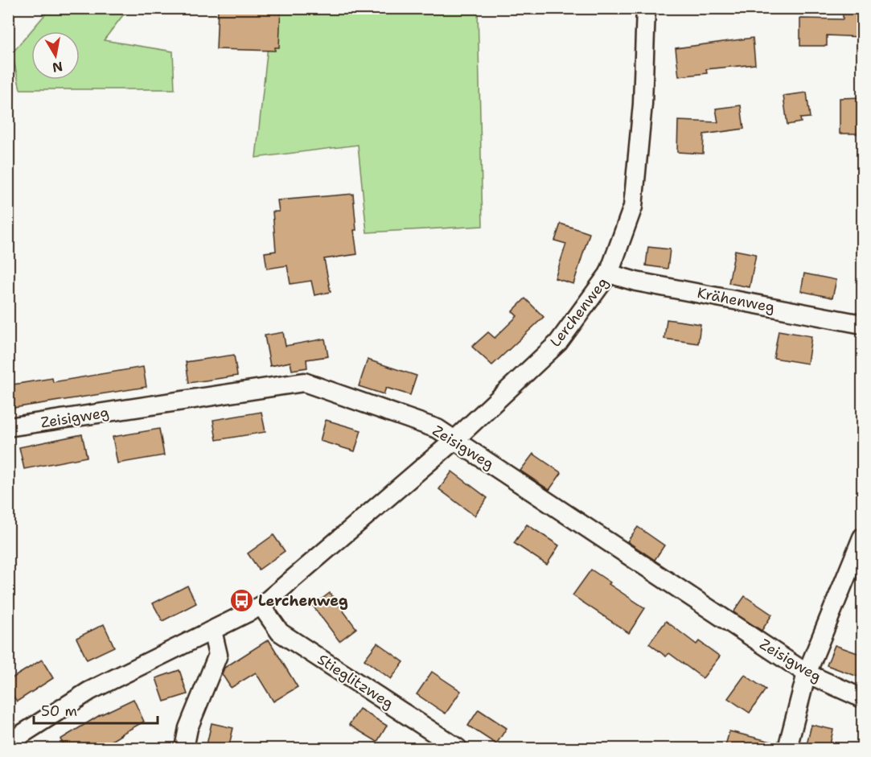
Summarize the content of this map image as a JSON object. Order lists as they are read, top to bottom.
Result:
{
  "streets": {
    "street": [
      "Krähenweg",
      "Lerchenweg",
      "Zeisigweg",
      "Stieglitzweg"
    ]
  },
  "crossings": [
    ["Krähenweg", "Lerchenweg"],
    ["Lerchenweg", "Zeisigweg"],
    ["Lerchenweg", "Stieglitzweg"]
  ],
  "places": {
    "bus stop": ["Lerchenweg"]
  },
  "scale_bar": "50 m",
  "north": "bottom"
}
